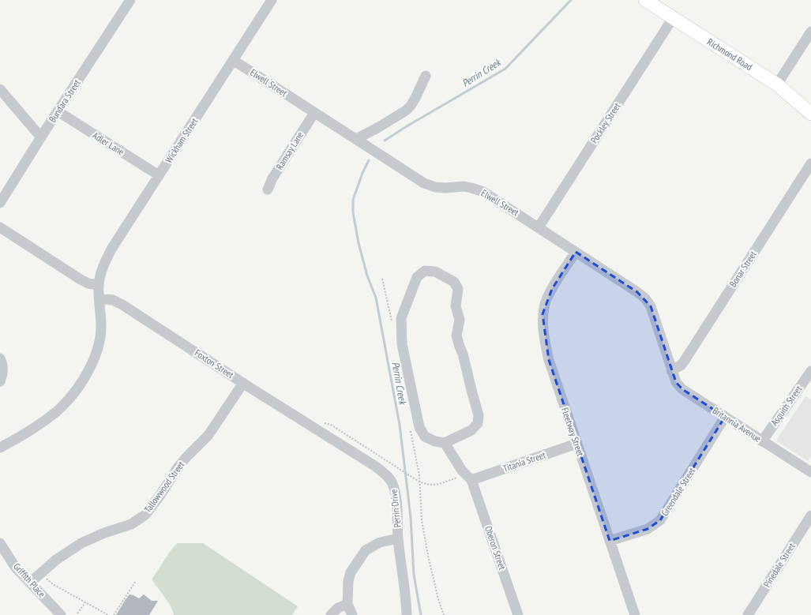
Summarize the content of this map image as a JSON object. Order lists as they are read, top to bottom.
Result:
{
  "streets": {
    "main road": ["Richmond Road"],
    "street": [
      "Elwell Street",
      "Bundara Street",
      "Pockley Street",
      "Wickham Street",
      "Adler Lane",
      "Ramsay Lane",
      "Bonar Street",
      "Foxton Street",
      "Asquith Street",
      "Britannia Avenue",
      "Fleetway Street",
      "Titania Street",
      "Tallowwood Street",
      "Greendale Street",
      "Perrin Drive",
      "Oberon Street",
      "Pinedale Street",
      "Griffith Place"
    ]
  },
  "crossings": [
    ["Richmond Road", "Pockley Street"],
    ["Elwell Street", "Pockley Street"],
    ["Elwell Street", "Wickham Street"],
    ["Elwell Street", "Ramsay Lane"],
    ["Elwell Street", "Bonar Street"],
    ["Elwell Street", "Britannia Avenue"],
    ["Elwell Street", "Fleetway Street"],
    ["Bundara Street", "Adler Lane"],
    ["Wickham Street", "Adler Lane"],
    ["Wickham Street", "Foxton Street"],
    ["Bonar Street", "Britannia Avenue"],
    ["Foxton Street", "Tallowwood Street"],
    ["Foxton Street", "Perrin Drive"],
    ["Asquith Street", "Britannia Avenue"],
    ["Britannia Avenue", "Greendale Street"],
    ["Fleetway Street", "Titania Street"],
    ["Fleetway Street", "Greendale Street"],
    ["Titania Street", "Oberon Street"],
    ["Tallowwood Street", "Griffith Place"]
  ],
  "water": ["Perrin Creek"]
}
